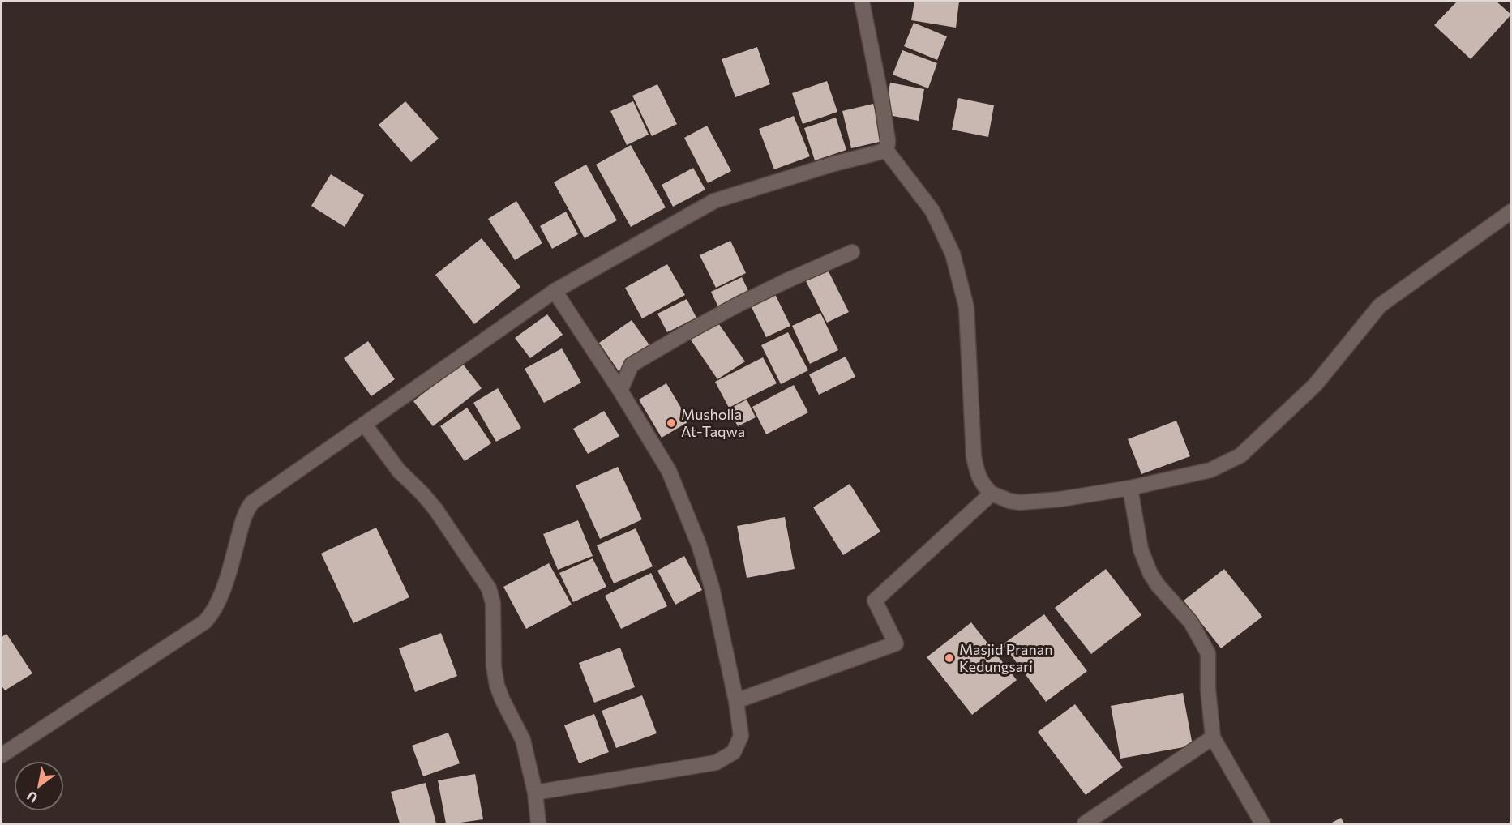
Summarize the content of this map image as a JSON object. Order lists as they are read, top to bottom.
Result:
{
  "places": ["Musholla At-Taqwa", "Masjid Pranan Kedungsari"],
  "north": "bottom left"
}
